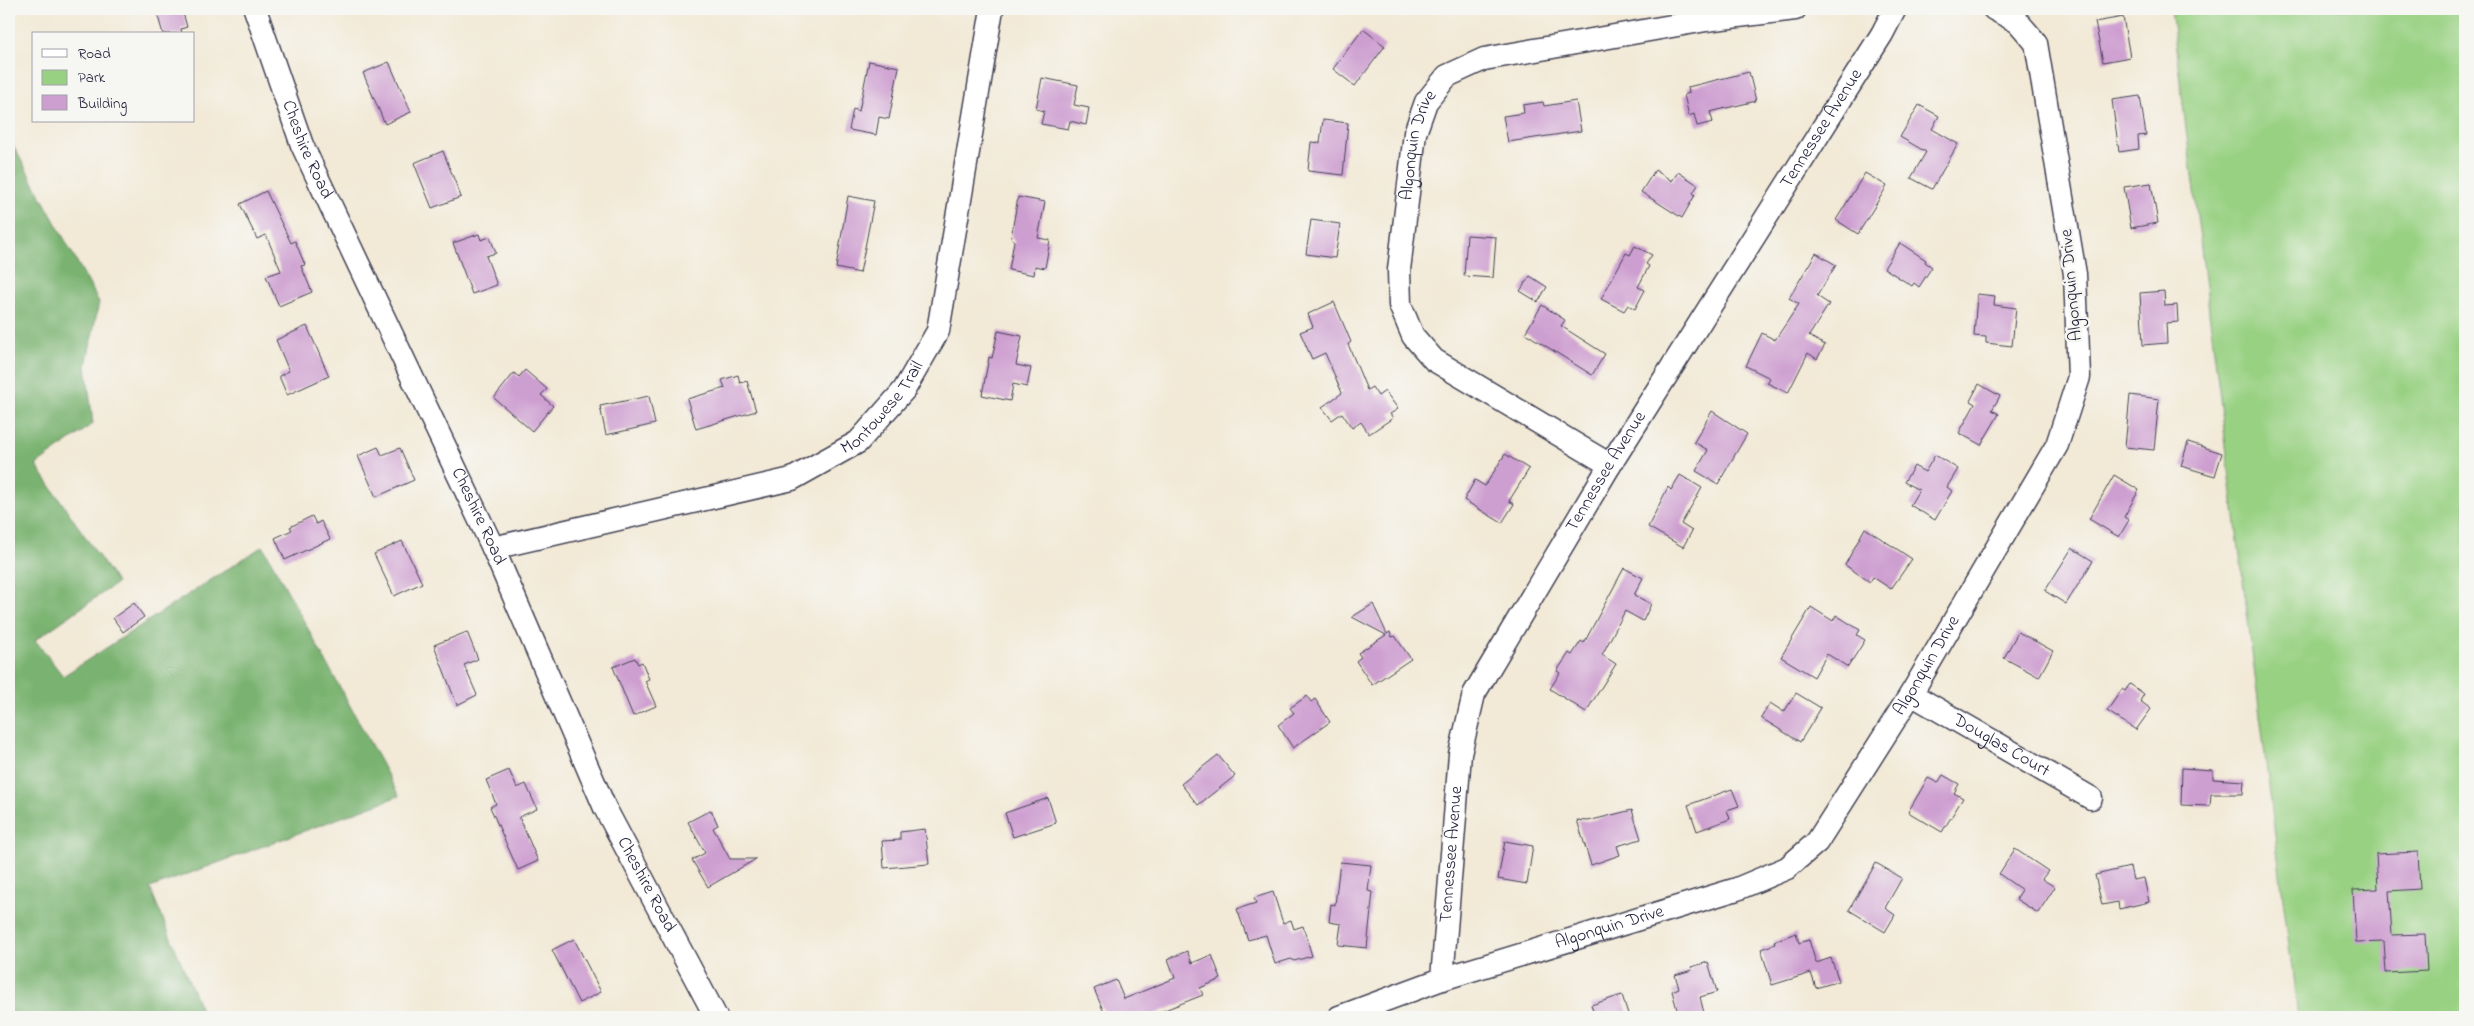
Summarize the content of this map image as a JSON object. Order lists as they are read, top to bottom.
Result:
{
  "streets": {
    "street": [
      "Tennessee Avenue",
      "Algonquin Drive",
      "Cheshire Road",
      "Montowese Trail",
      "Douglas Court"
    ]
  },
  "crossings": [
    ["Tennessee Avenue", "Algonquin Drive"],
    ["Algonquin Drive", "Douglas Court"],
    ["Cheshire Road", "Montowese Trail"]
  ],
  "legend": ["Road", "Park", "Building"]
}
